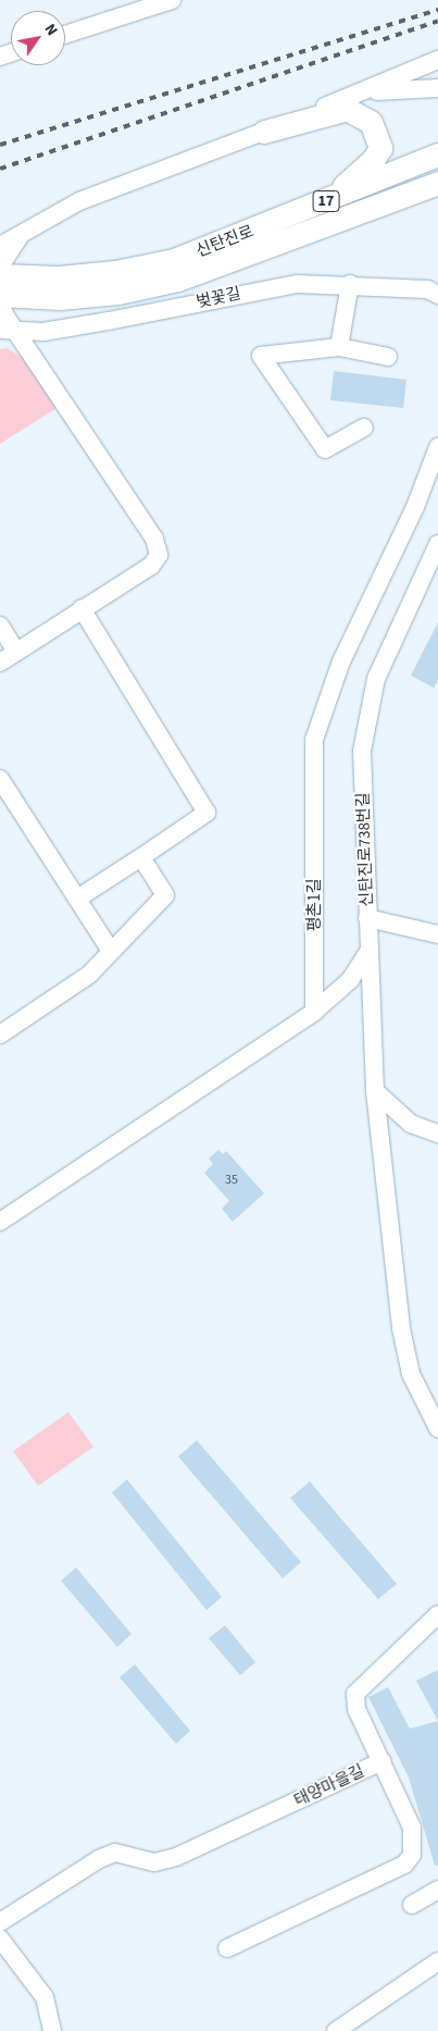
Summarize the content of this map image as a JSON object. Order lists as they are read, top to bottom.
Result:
{
  "streets": {
    "main road": ["17", "신탄진로"],
    "street": [
      "벚꽃길",
      "신탄진로738번길",
      "평촌1길",
      "태양마을길"
    ]
  },
  "house_numbers": ["35"],
  "north": "top right"
}
